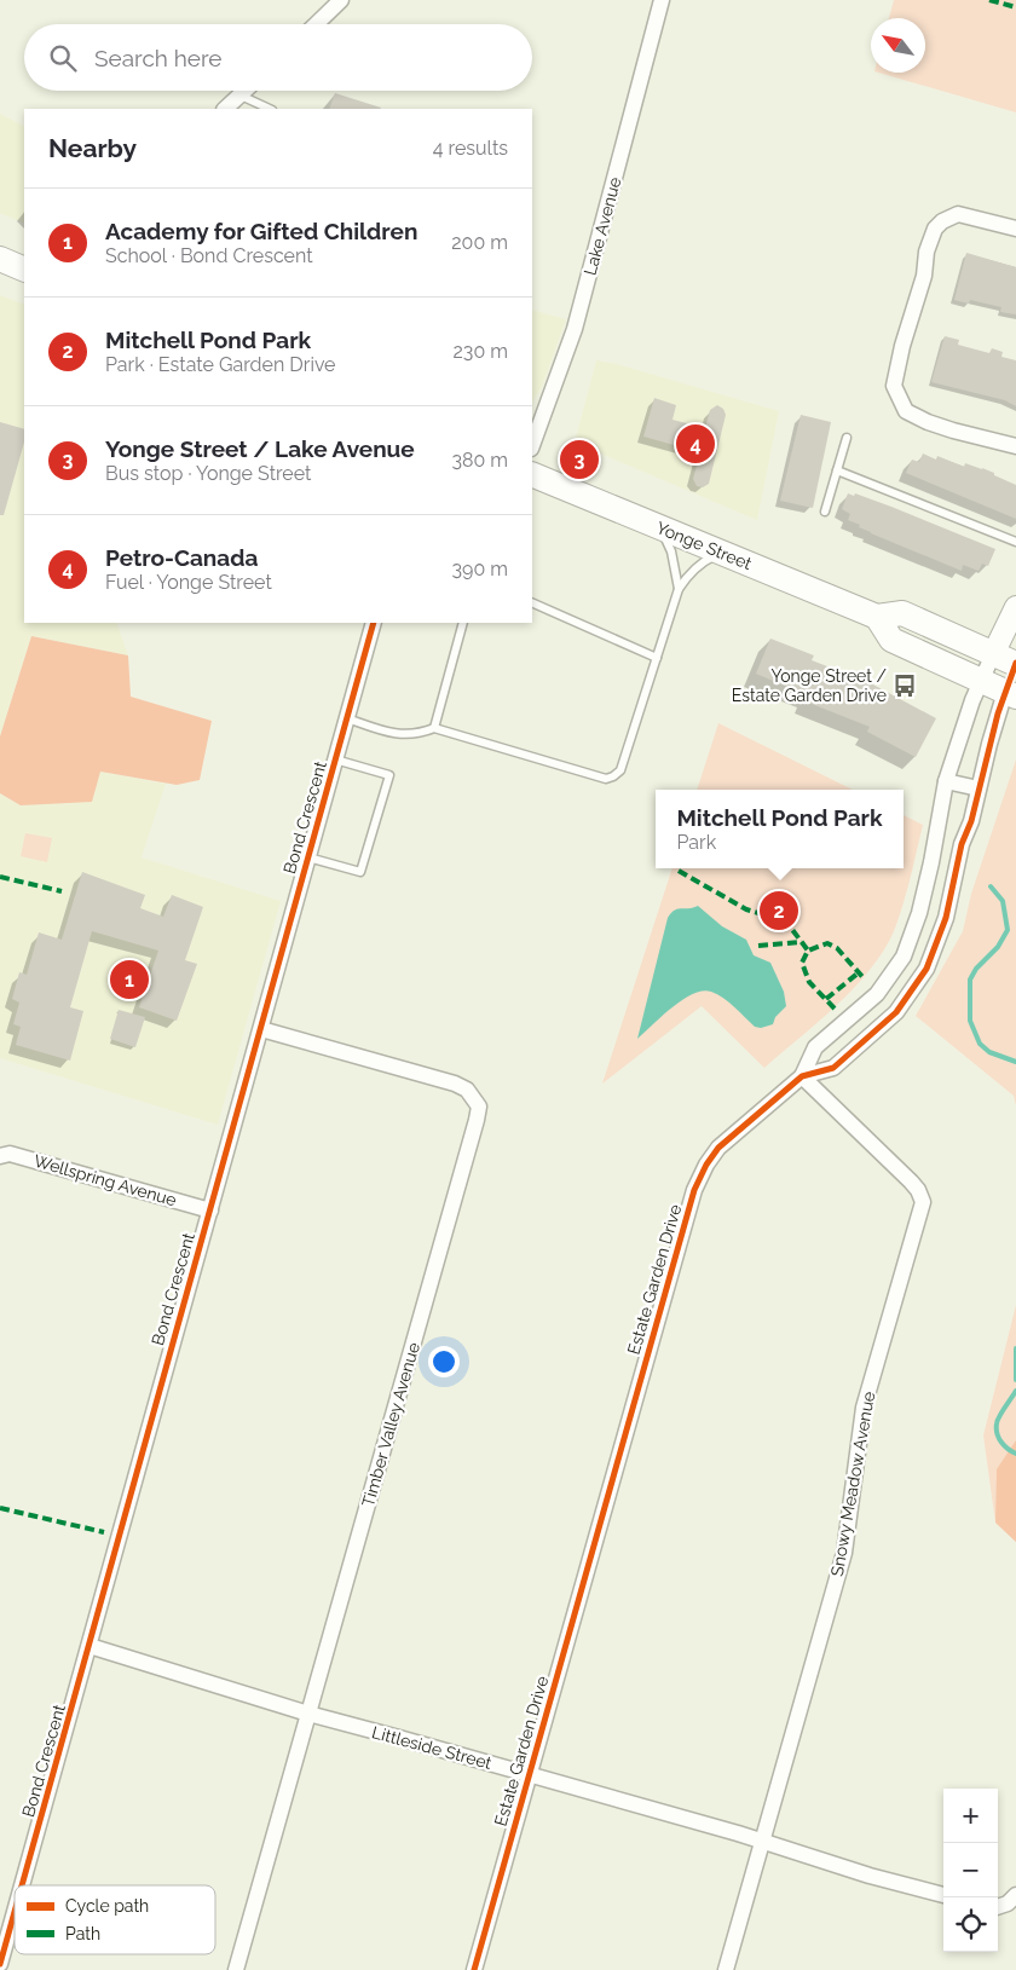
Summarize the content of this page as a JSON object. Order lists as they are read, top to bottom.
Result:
{
  "streets": {
    "main road": ["Yonge Street"],
    "street": [
      "Lake Avenue",
      "Bond Crescent",
      "Wellspring Avenue",
      "Estate Garden Drive",
      "Timber Valley Avenue",
      "Snowy Meadow Avenue",
      "Littleside Street"
    ]
  },
  "crossings": [
    ["Yonge Street", "Estate Garden Drive"],
    ["Bond Crescent", "Wellspring Avenue"],
    ["Bond Crescent", "Timber Valley Avenue"],
    ["Bond Crescent", "Littleside Street"],
    ["Estate Garden Drive", "Snowy Meadow Avenue"],
    ["Estate Garden Drive", "Littleside Street"],
    ["Timber Valley Avenue", "Littleside Street"],
    ["Snowy Meadow Avenue", "Littleside Street"]
  ],
  "places": {
    "bus stop": ["Yonge Street / Estate Garden Drive"]
  },
  "legend": ["Cycle path", "Path"],
  "north": "top left",
  "page": {
    "search": "Search here",
    "heading": ["Nearby", "4 results"],
    "list": [
      {
        "mark": "1",
        "name": "Academy for Gifted Children",
        "note": "School · Bond Crescent",
        "value": "200 m"
      },
      {
        "mark": "2",
        "name": "Mitchell Pond Park",
        "note": "Park · Estate Garden Drive",
        "value": "230 m"
      },
      {
        "mark": "3",
        "name": "Yonge Street / Lake Avenue",
        "note": "Bus stop · Yonge Street",
        "value": "380 m"
      },
      {
        "mark": "4",
        "name": "Petro-Canada",
        "note": "Fuel · Yonge Street",
        "value": "390 m"
      }
    ],
    "pins": [
      "4",
      "3",
      "2",
      "1"
    ],
    "popup": ["Mitchell Pond Park", "Park"],
    "map_buttons": ["+", "−"]
  }
}
